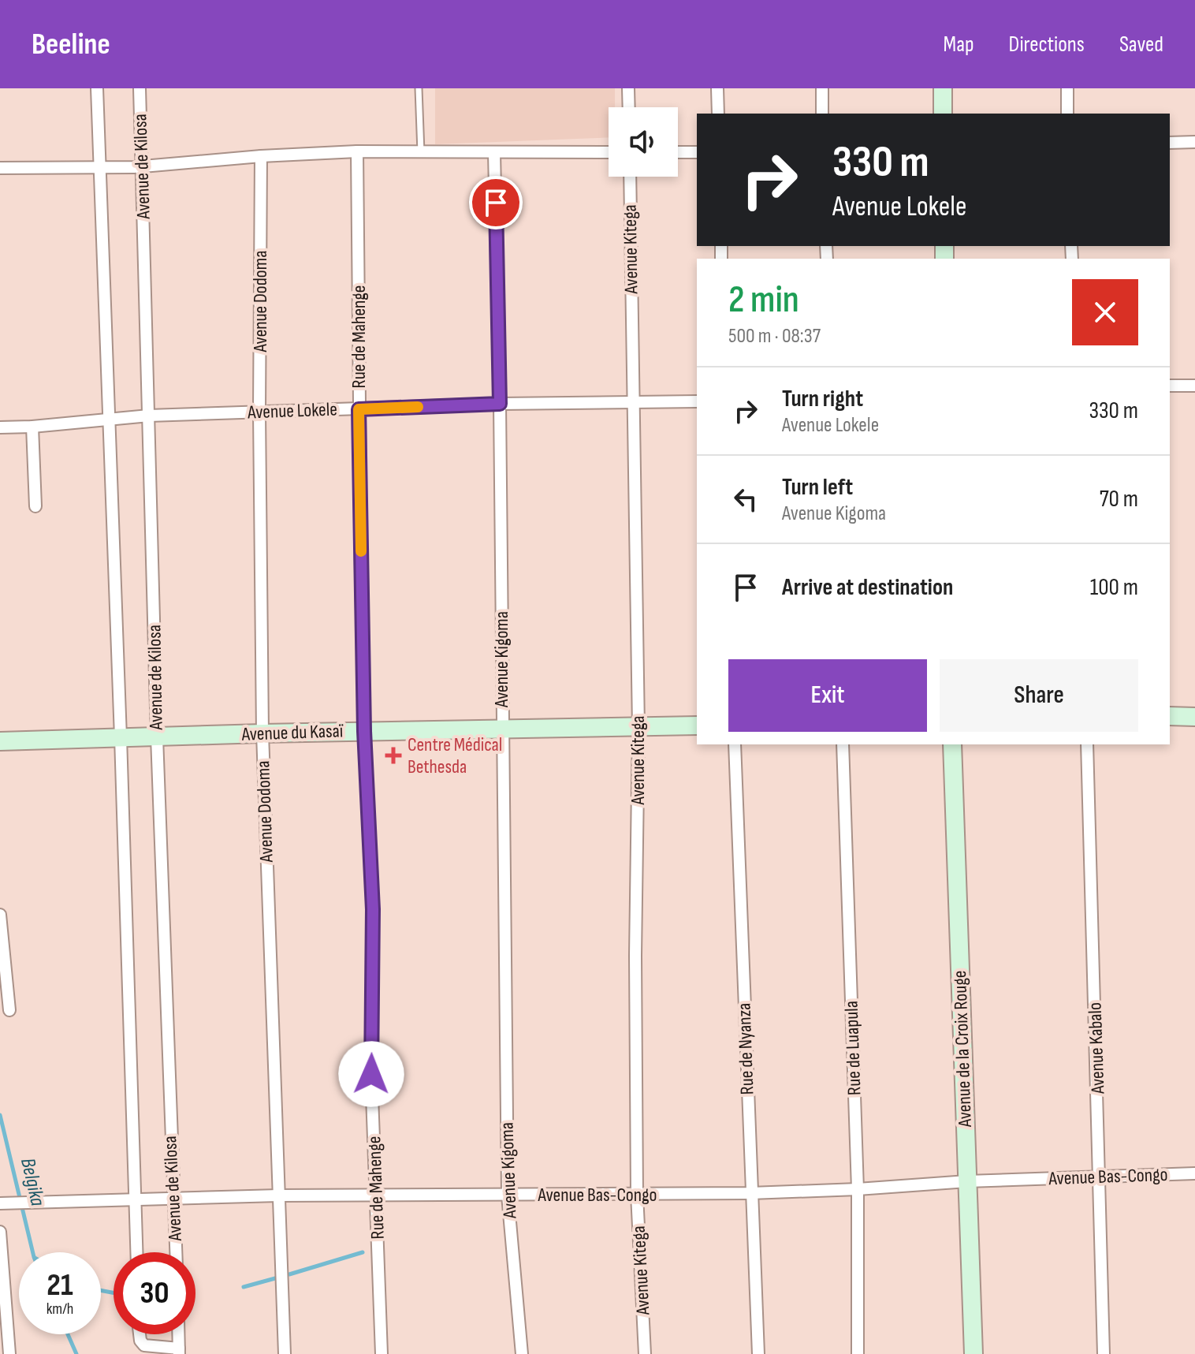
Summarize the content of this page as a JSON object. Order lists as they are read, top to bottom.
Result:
{
  "streets": {
    "street": [
      "Avenue de Kilosa",
      "Avenue Kitega",
      "Avenue Dodoma",
      "Rue de Mahenge",
      "Avenue Lokele",
      "Avenue Kigoma",
      "Avenue du Kasaï",
      "Rue de Luapula",
      "Avenue Kabalo",
      "Rue de Nyanza",
      "Avenue de la Croix Rouge",
      "Avenue Bas-Congo"
    ]
  },
  "crossings": [
    ["Avenue de Kilosa", "Avenue Lokele"],
    ["Avenue de Kilosa", "Avenue du Kasaï"],
    ["Avenue de Kilosa", "Avenue Bas-Congo"],
    ["Avenue Kitega", "Avenue Lokele"],
    ["Avenue Kitega", "Avenue du Kasaï"],
    ["Avenue Kitega", "Avenue Bas-Congo"],
    ["Avenue Dodoma", "Avenue Lokele"],
    ["Avenue Dodoma", "Avenue du Kasaï"],
    ["Avenue Dodoma", "Avenue Bas-Congo"],
    ["Rue de Mahenge", "Avenue Lokele"],
    ["Rue de Mahenge", "Avenue du Kasaï"],
    ["Rue de Mahenge", "Avenue Bas-Congo"],
    ["Avenue Lokele", "Avenue Kigoma"],
    ["Avenue Kigoma", "Avenue du Kasaï"],
    ["Avenue Kigoma", "Avenue Bas-Congo"],
    ["Rue de Luapula", "Avenue Bas-Congo"],
    ["Avenue Kabalo", "Avenue Bas-Congo"],
    ["Rue de Nyanza", "Avenue Bas-Congo"],
    ["Avenue de la Croix Rouge", "Avenue Bas-Congo"]
  ],
  "water": ["Belgika"],
  "places": {
    "health": ["Centre Médical Bethesda"]
  },
  "page": {
    "header": "Beeline",
    "nav": ["Map", "Directions", "Saved"],
    "turn": ["330 m", "Avenue Lokele"],
    "heading": ["2 min", "500 m · 08:37"],
    "list": [
      {
        "name": "Turn right",
        "note": "Avenue Lokele",
        "value": "330 m"
      },
      {
        "name": "Turn left",
        "note": "Avenue Kigoma",
        "value": "70 m"
      },
      {
        "name": "Arrive at destination",
        "value": "100 m"
      }
    ],
    "buttons": ["Exit", "Share"],
    "speed": "21 km/h",
    "limit": "30"
  }
}
